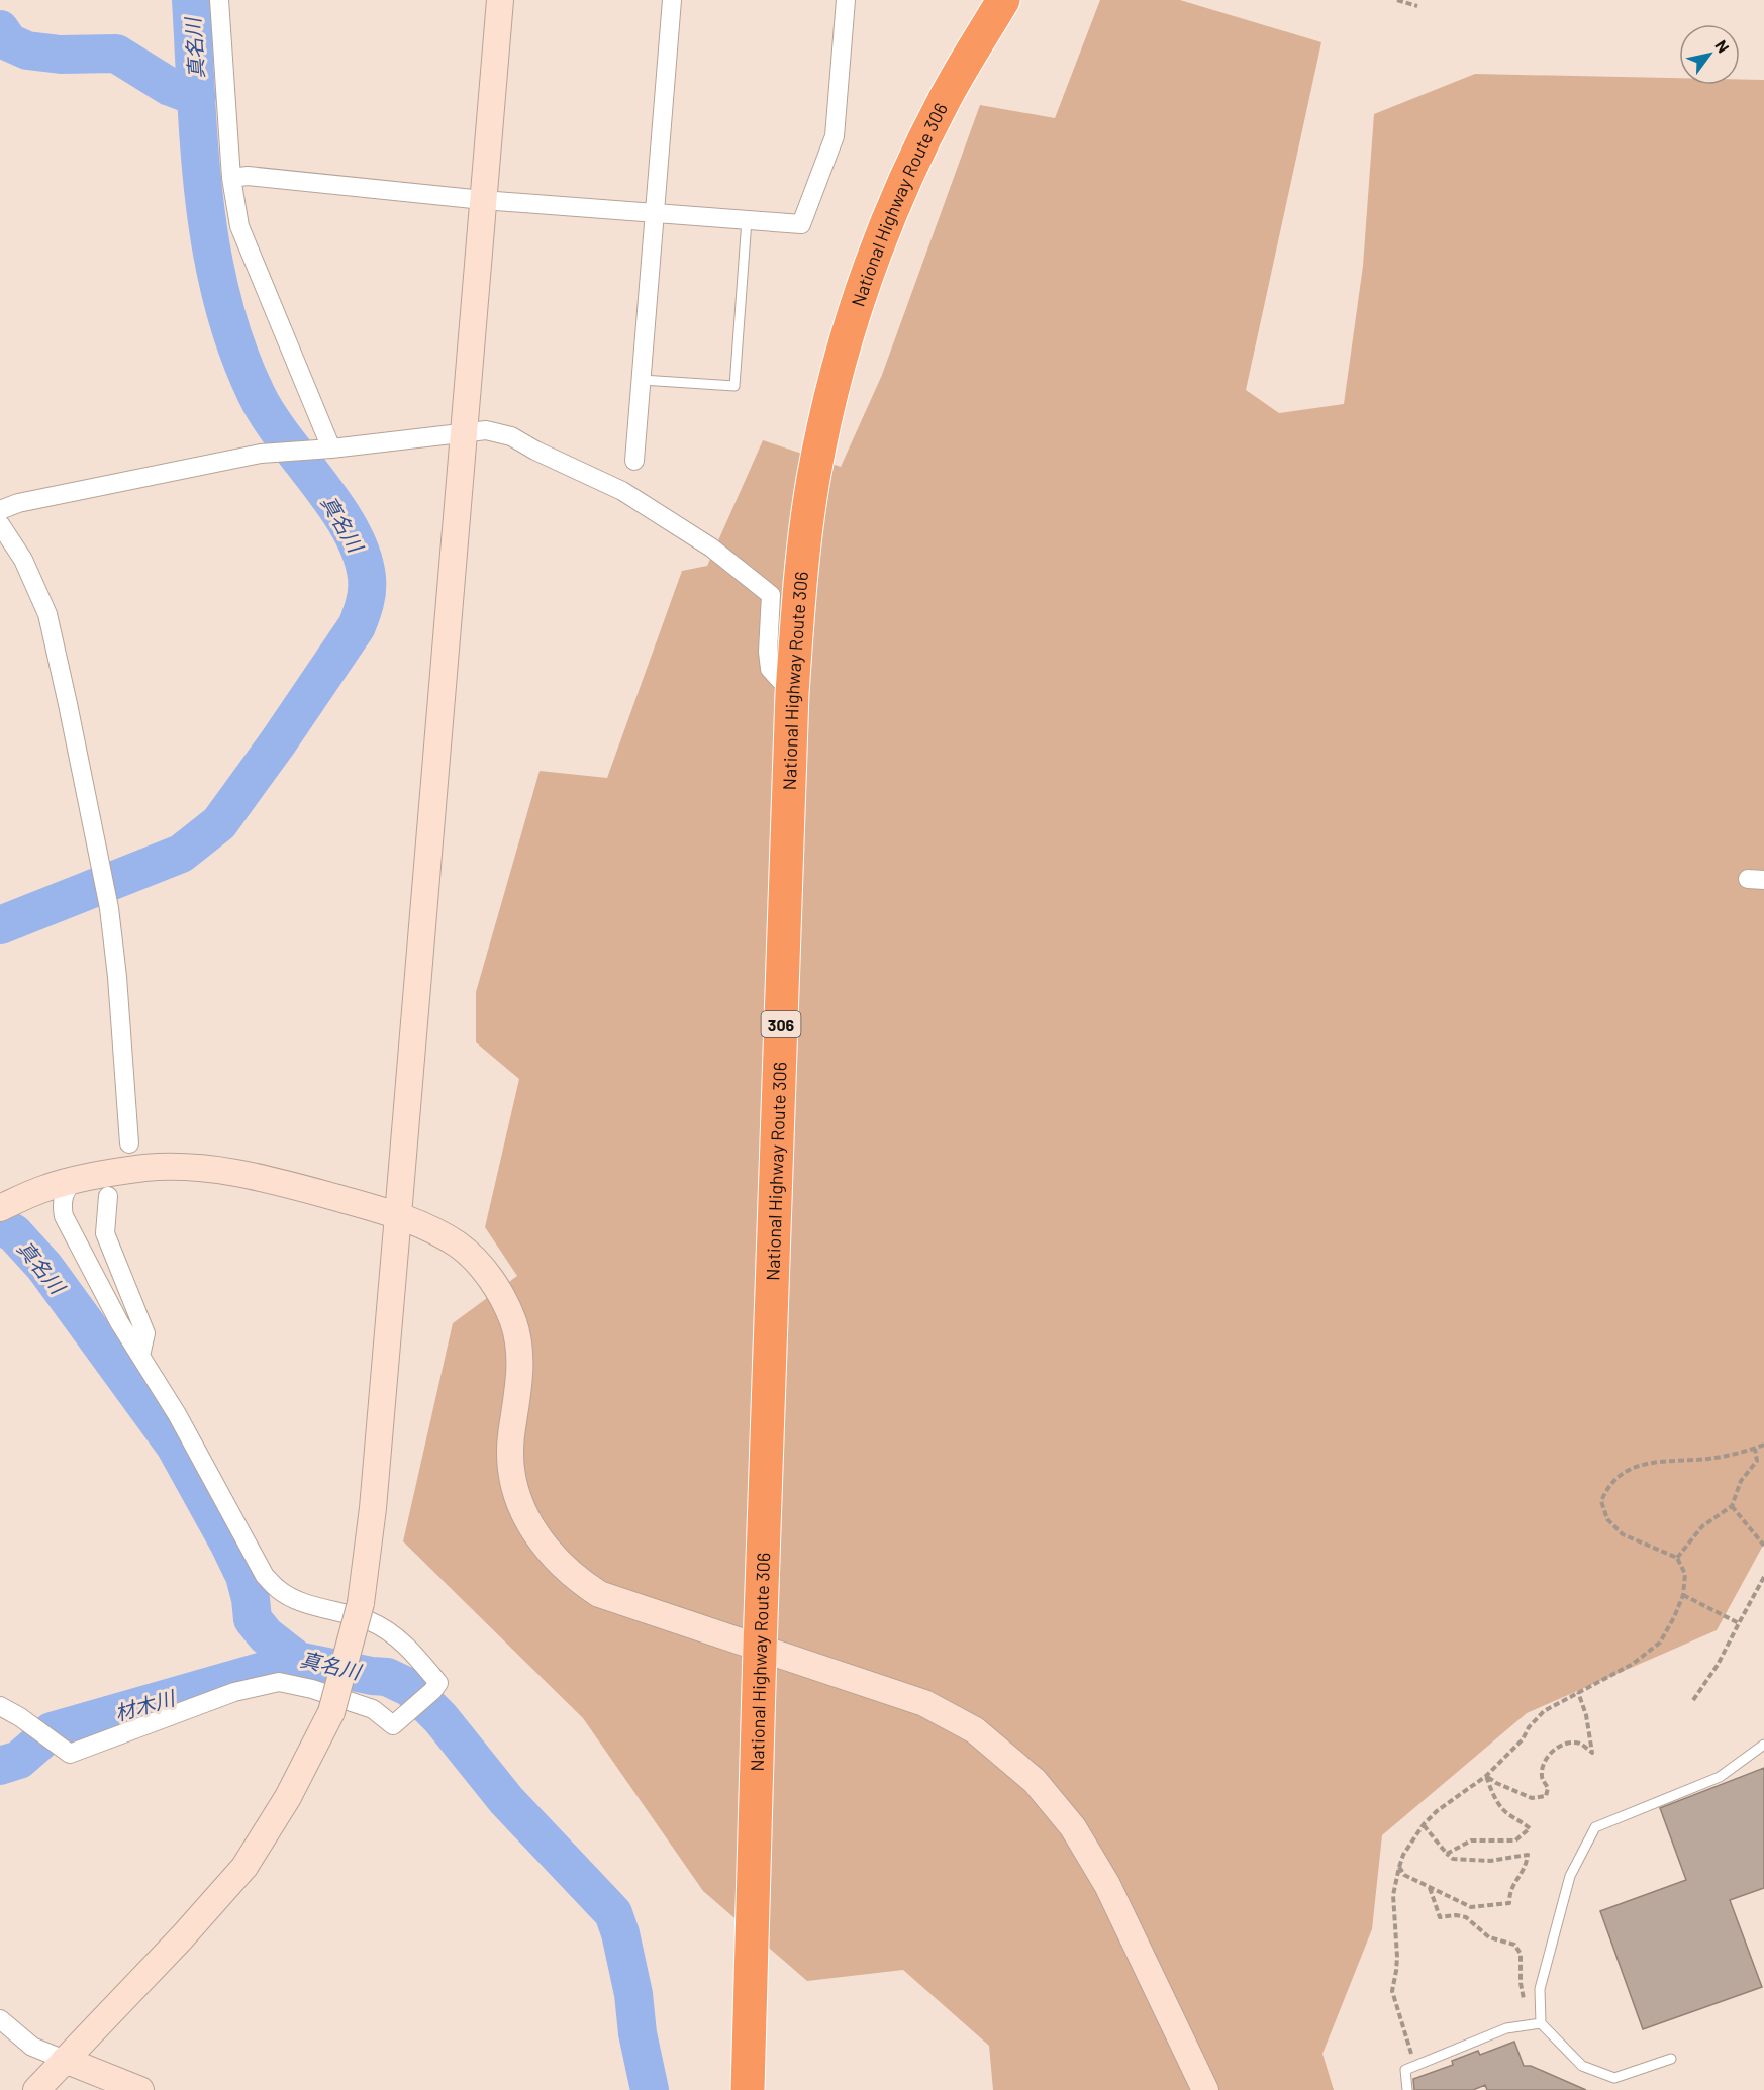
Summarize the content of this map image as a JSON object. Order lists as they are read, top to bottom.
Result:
{
  "streets": {
    "highway": ["National Highway Route 306", "306"]
  },
  "water": ["真名川", "材木川"],
  "north": "top right"
}
